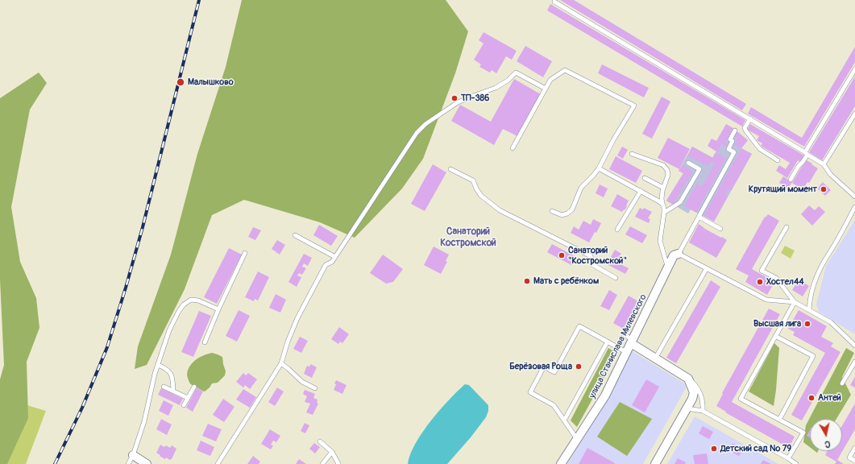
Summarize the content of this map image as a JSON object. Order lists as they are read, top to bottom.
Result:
{
  "streets": {
    "street": ["улица Станислава Милевского"]
  },
  "districts": ["Санаторий Костромской"],
  "places": [
    "Малышково",
    "ТП-386",
    "Крутящий момент",
    "Санаторий \"Костромской\"",
    "Мать с ребёнком",
    "Хостел44",
    "Высшая лига",
    "Берёзовая Роща",
    "Антей",
    "Детский сад № 79"
  ],
  "north": "bottom"
}
